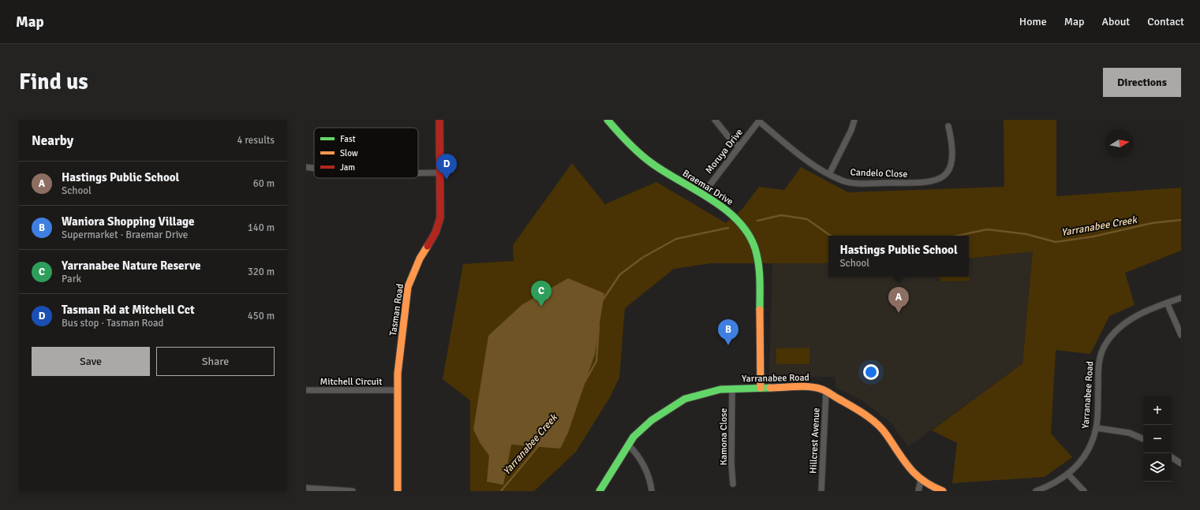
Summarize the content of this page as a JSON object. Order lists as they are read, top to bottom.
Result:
{
  "streets": {
    "street": [
      "Moruya Drive",
      "Candelo Close",
      "Braemar Drive",
      "Tasman Road",
      "Yarranabee Road",
      "Mitchell Circuit",
      "Kamona Close",
      "Hillcrest Avenue"
    ]
  },
  "crossings": [
    ["Moruya Drive", "Candelo Close"],
    ["Moruya Drive", "Braemar Drive"],
    ["Braemar Drive", "Yarranabee Road"],
    ["Tasman Road", "Mitchell Circuit"],
    ["Yarranabee Road", "Kamona Close"],
    ["Yarranabee Road", "Hillcrest Avenue"]
  ],
  "water": ["Yarranabee Creek"],
  "legend": ["Fast", "Slow", "Jam"],
  "north": "right",
  "page": {
    "header": "Map",
    "nav": [
      "Home",
      "Map",
      "About",
      "Contact"
    ],
    "buttons": [
      "Directions",
      ["Save", "Share"]
    ],
    "title": "Find us",
    "heading": ["Nearby", "4 results"],
    "pins": [
      "D",
      "C",
      "A",
      "B"
    ],
    "list": [
      {
        "mark": "A",
        "name": "Hastings Public School",
        "note": "School",
        "value": "60 m"
      },
      {
        "mark": "B",
        "name": "Waniora Shopping Village",
        "note": "Supermarket · Braemar Drive",
        "value": "140 m"
      },
      {
        "mark": "C",
        "name": "Yarranabee Nature Reserve",
        "note": "Park",
        "value": "320 m"
      },
      {
        "mark": "D",
        "name": "Tasman Rd at Mitchell Cct",
        "note": "Bus stop · Tasman Road",
        "value": "450 m"
      }
    ],
    "popup": ["Hastings Public School", "School"],
    "map_buttons": ["+", "−"]
  }
}
